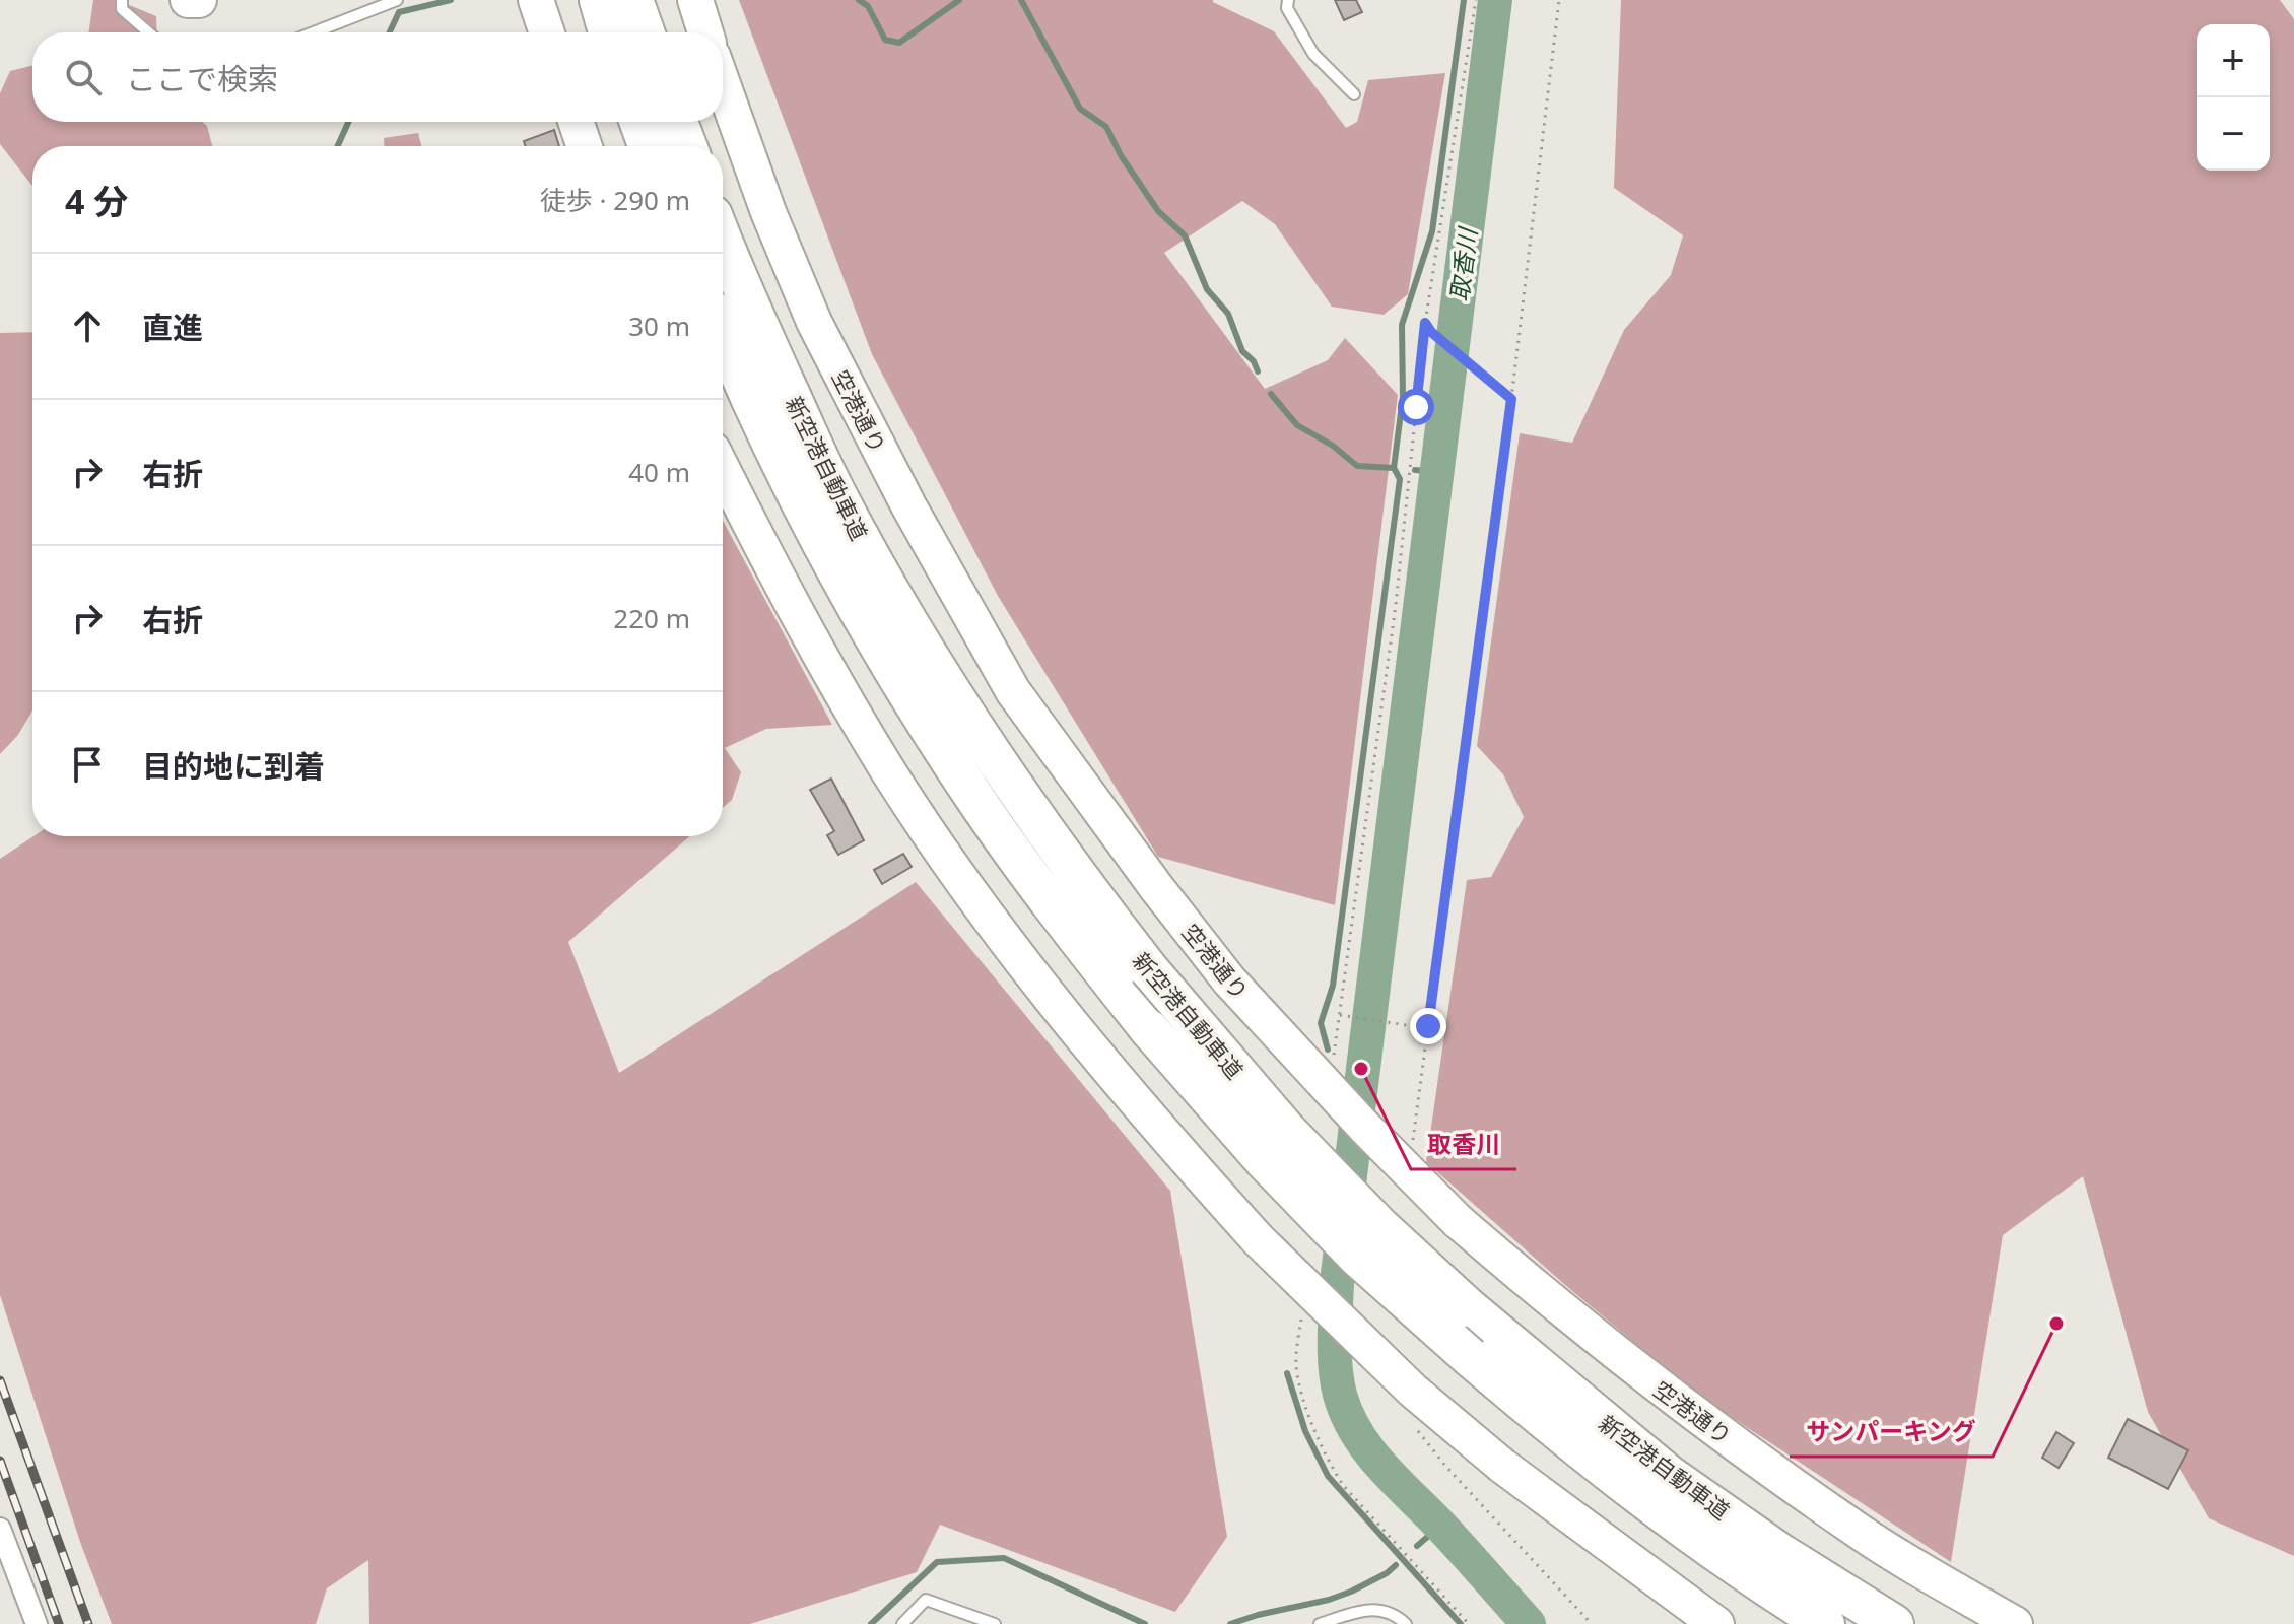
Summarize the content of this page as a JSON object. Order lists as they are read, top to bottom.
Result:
{
  "streets": {
    "highway": ["空港通り", "新空港自動車道"]
  },
  "water": ["取香川"],
  "places": ["取香川", "サンパーキング"],
  "page": {
    "map_buttons": ["+", "−"],
    "search": "ここで検索",
    "heading": ["4 分", "徒歩 · 290 m"],
    "list": [
      ["直進", "30 m"],
      ["右折", "40 m"],
      ["右折", "220 m"],
      "目的地に到着"
    ]
  }
}
